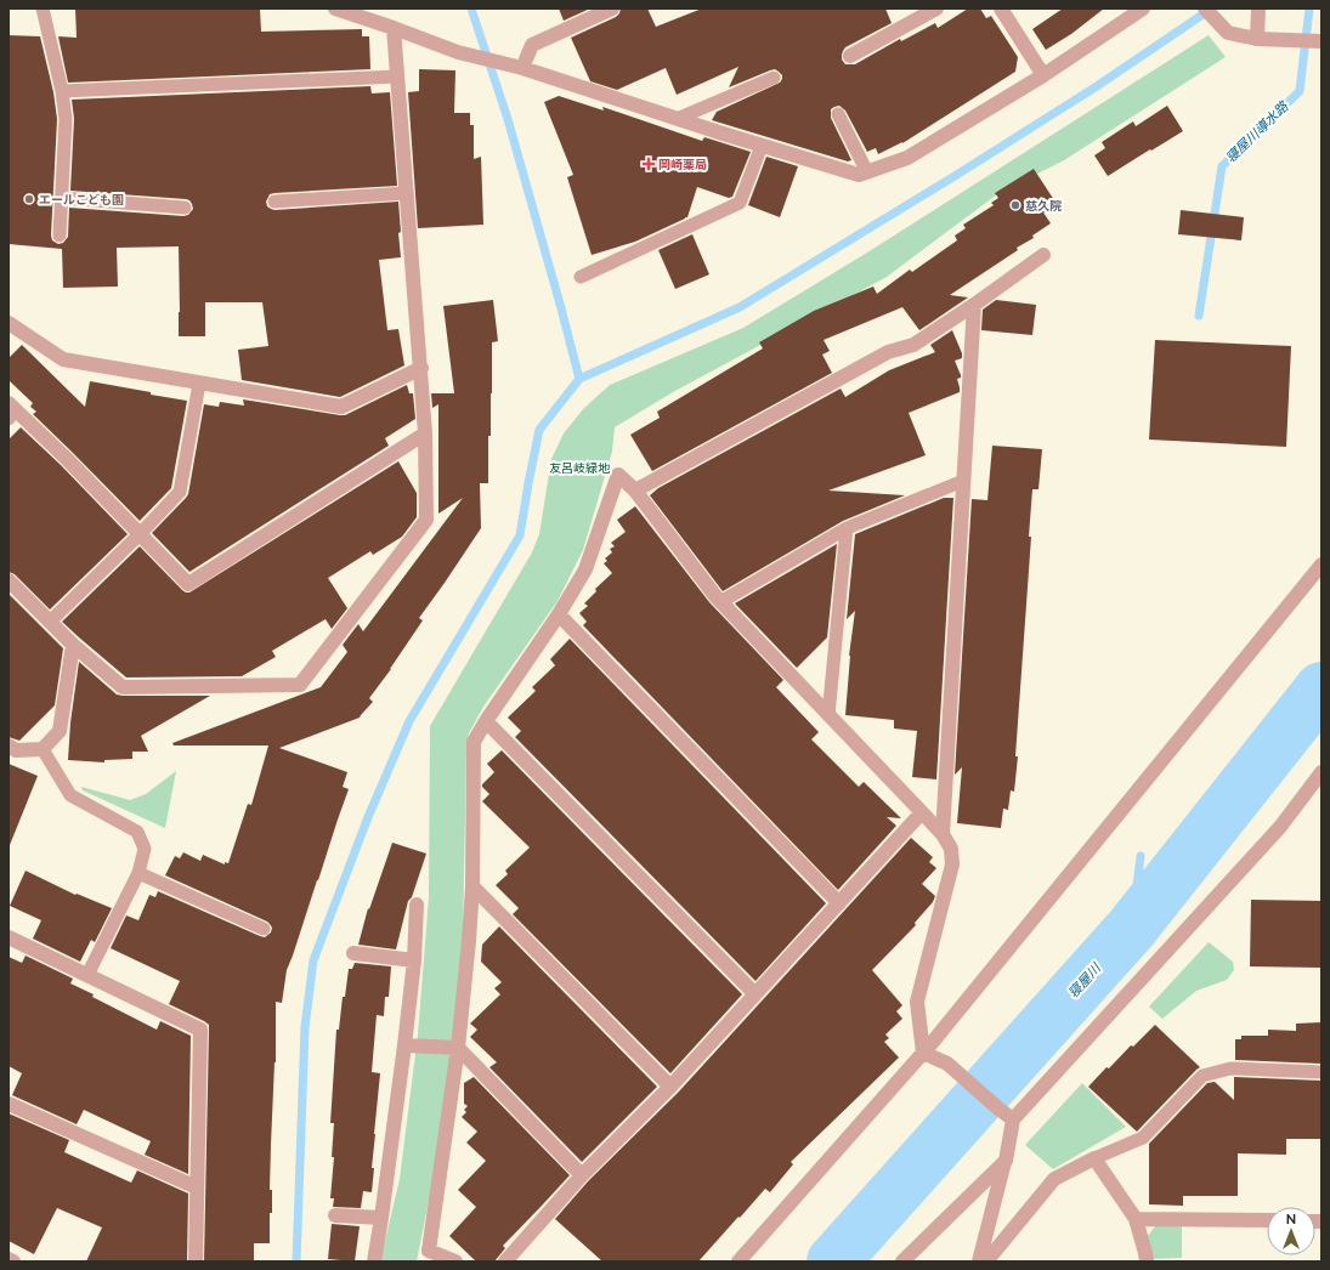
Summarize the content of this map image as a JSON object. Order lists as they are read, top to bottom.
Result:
{
  "water": ["寝屋川導水路", "寝屋川"],
  "parks": ["友呂岐緑地"],
  "places": {
    "health": ["岡崎薬局"],
    "other": ["エールこども園", "慈久院"]
  },
  "north": "top"
}
